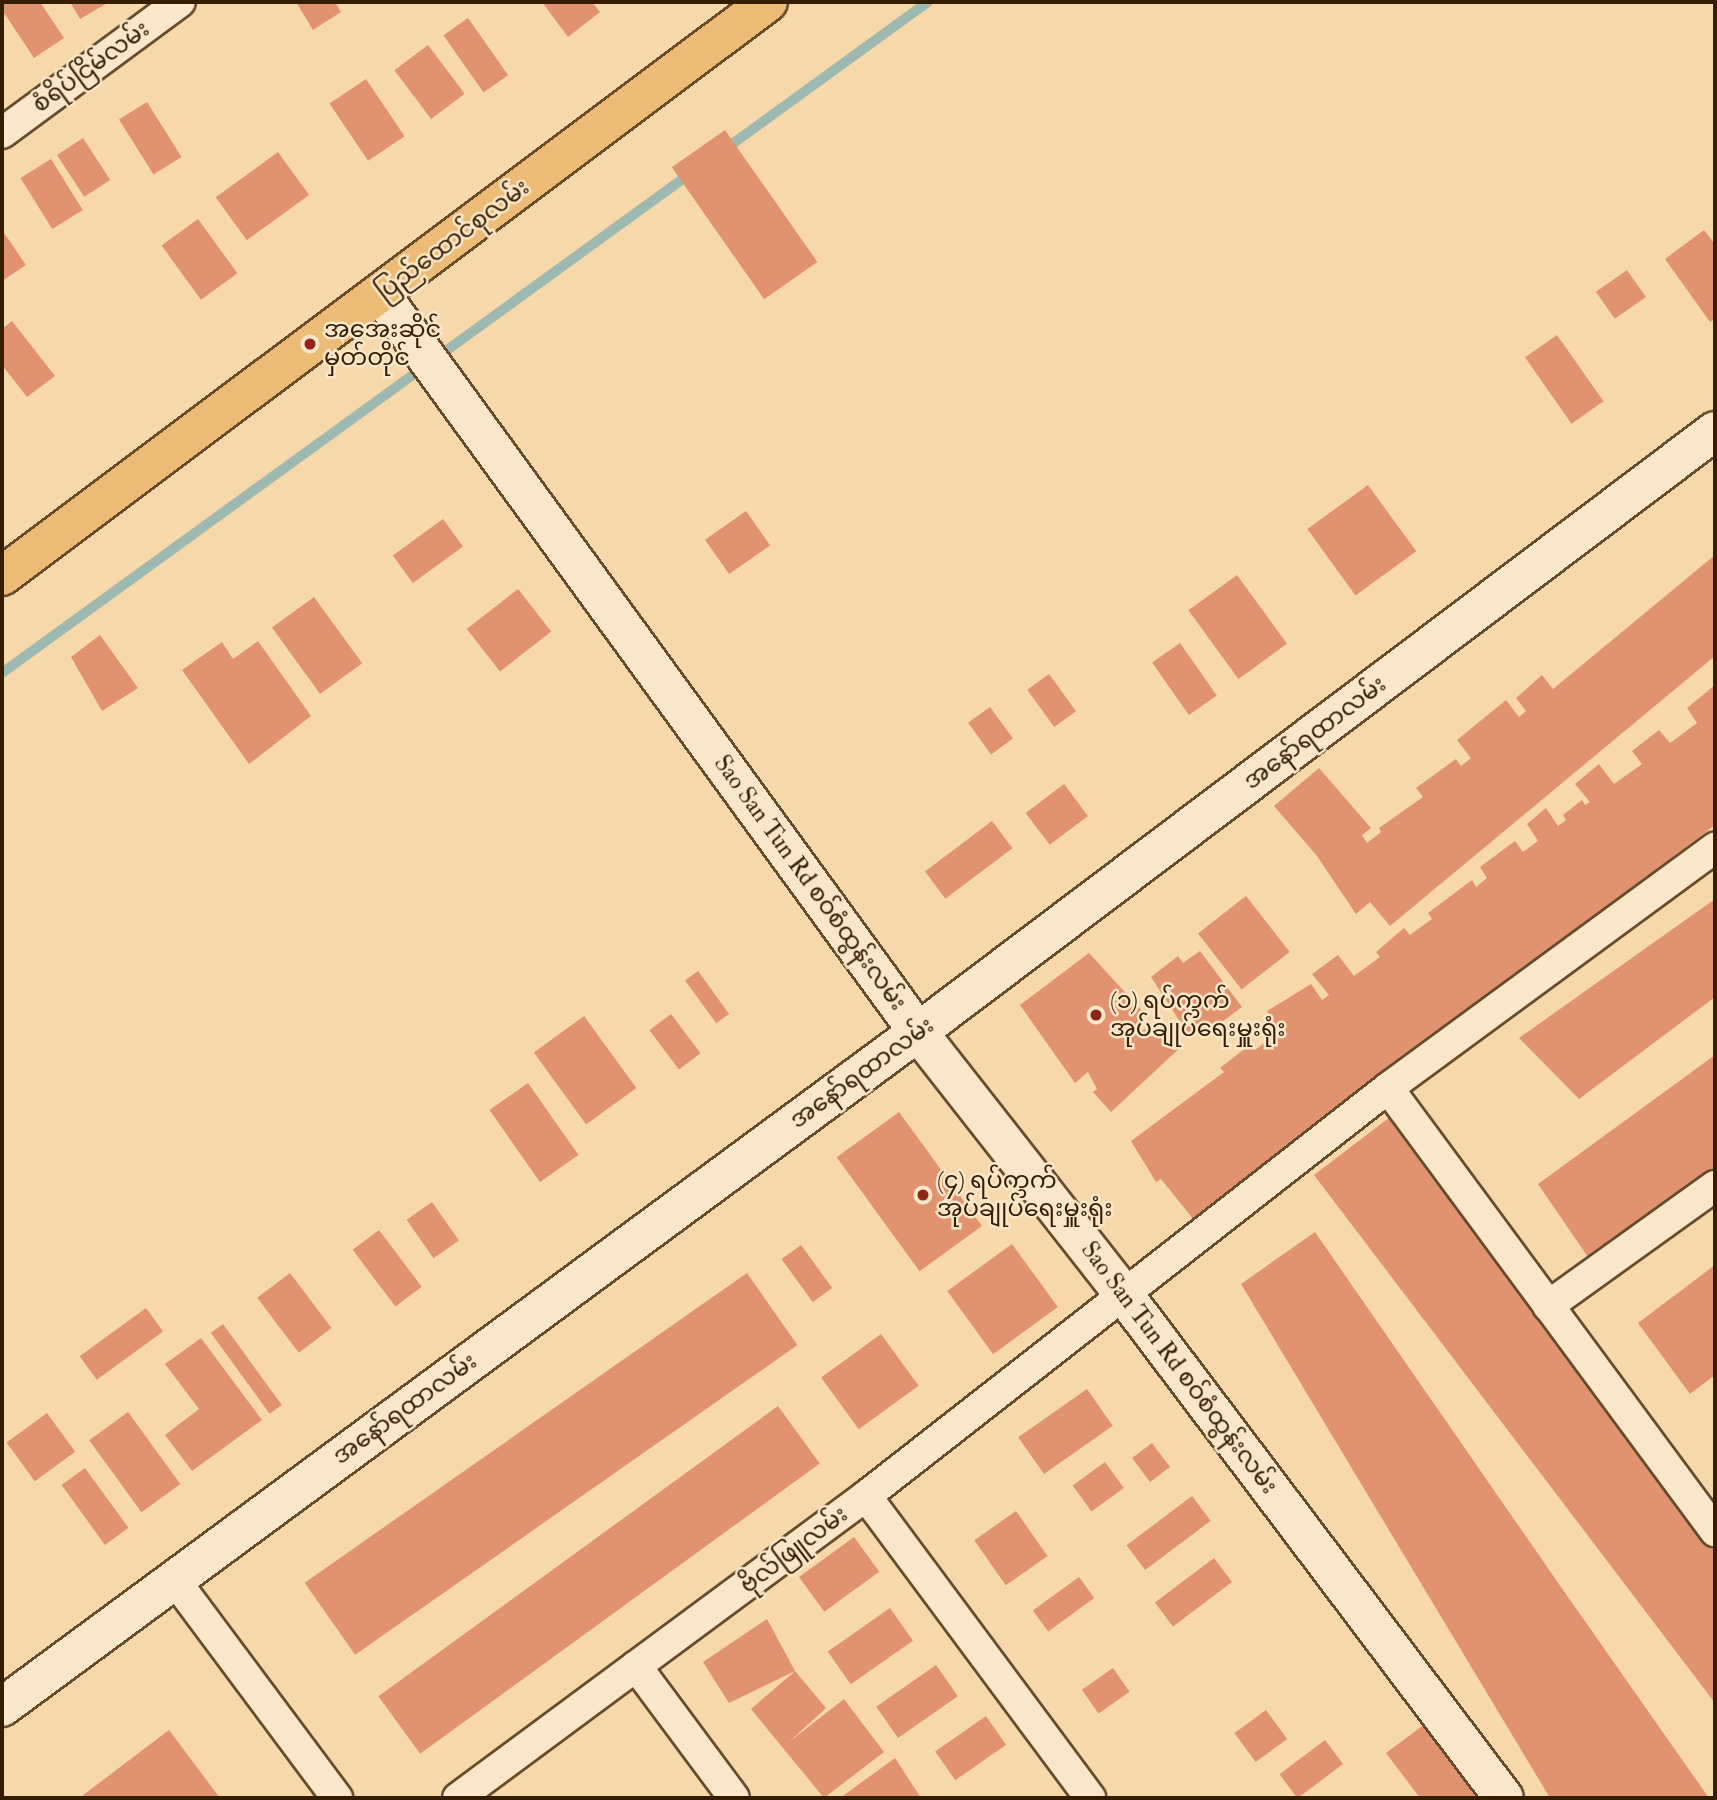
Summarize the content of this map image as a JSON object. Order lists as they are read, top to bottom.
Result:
{
  "streets": {
    "main road": ["ပြည်ထောင်စုလမ်း", "အနော်ရထာလမ်း", "Sao San Tun Rd စဝ်စံထွန်းလမ်း"],
    "street": ["စံရိပ်ငြိမ်လမ်း", "ဗိုလ်ဖြူလမ်း"]
  },
  "crossings": [
    ["ပြည်ထောင်စုလမ်း", "Sao San Tun Rd စဝ်စံထွန်းလမ်း"],
    ["အနော်ရထာလမ်း", "Sao San Tun Rd စဝ်စံထွန်းလမ်း"],
    ["Sao San Tun Rd စဝ်စံထွန်းလမ်း", "ဗိုလ်ဖြူလမ်း"]
  ],
  "places": ["အအေးဆိုင် မှတ်တိုင်", "(၁) ရပ်ကွက် အုပ်ချုပ်ရေးမှူးရုံး", "(၄) ရပ်ကွက် အုပ်ချုပ်ရေးမှူးရုံး"]
}
